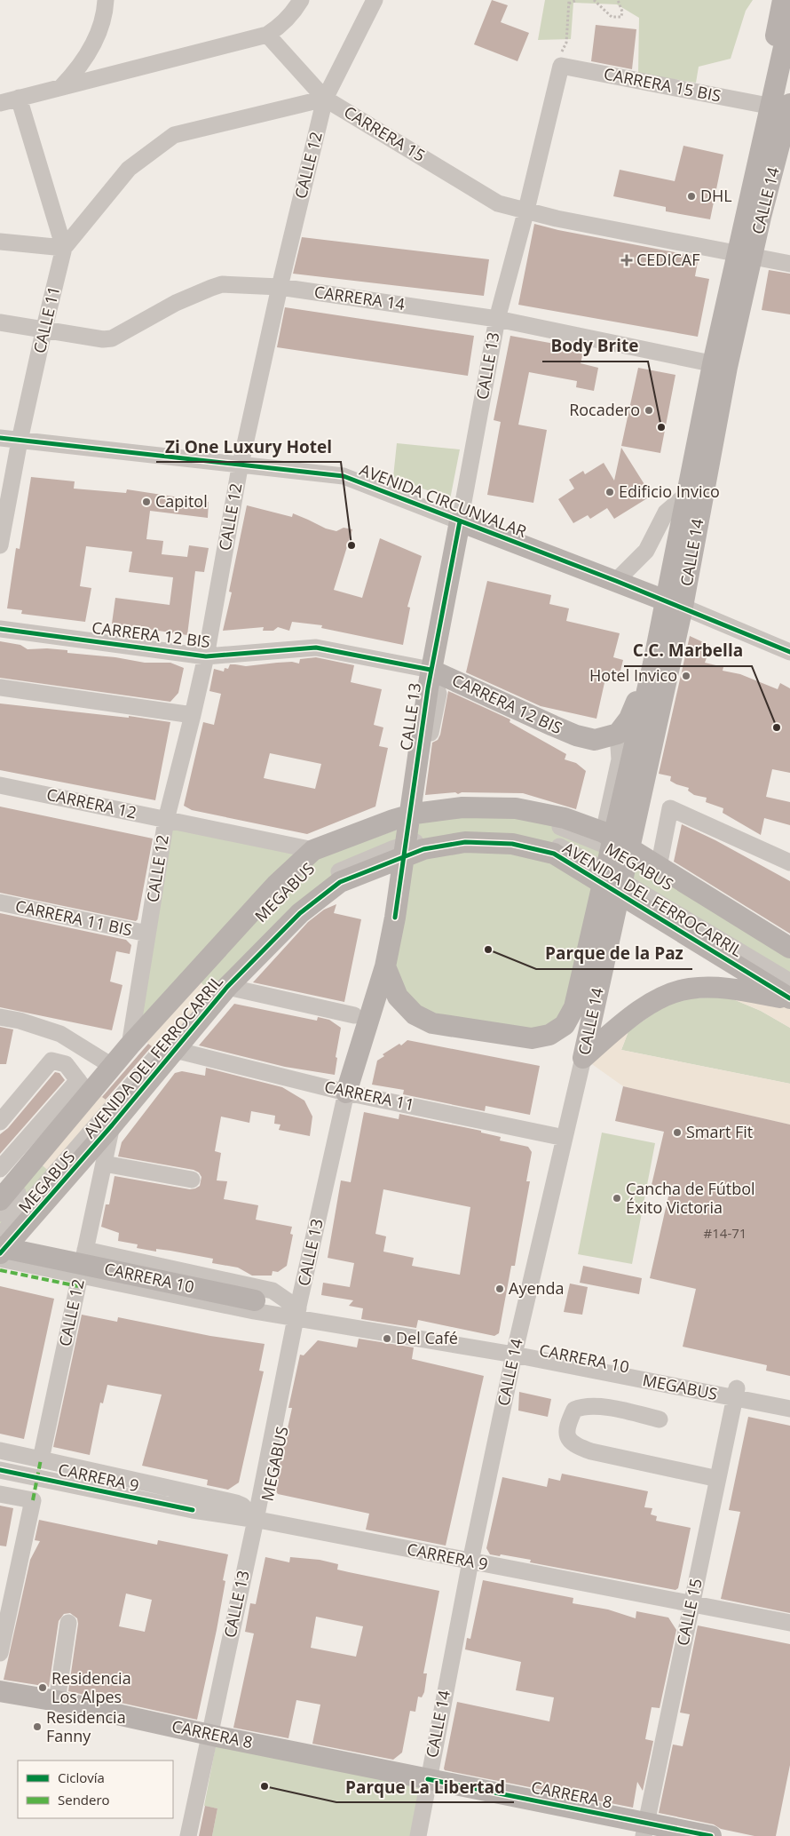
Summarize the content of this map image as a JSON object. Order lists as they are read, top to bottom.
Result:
{
  "streets": {
    "main road": [
      "CALLE 14",
      "CALLE 13",
      "AVENIDA CIRCUNVALAR",
      "CARRERA 12 BIS",
      "AVENIDA DEL FERROCARRIL",
      "CARRERA 10",
      "CARRERA 8"
    ],
    "street": [
      "CARRERA 15 BIS",
      "CARRERA 15",
      "CALLE 12",
      "CARRERA 14",
      "CALLE 11",
      "CARRERA 12",
      "MEGABUS",
      "CARRERA 11 BIS",
      "CARRERA 11",
      "CARRERA 9",
      "CALLE 15"
    ]
  },
  "crossings": [
    ["CARRERA 15 BIS", "CALLE 13"],
    ["CARRERA 15", "CALLE 12"],
    ["CARRERA 15", "CALLE 14"],
    ["CARRERA 15", "CALLE 13"],
    ["CALLE 12", "CARRERA 14"],
    ["CALLE 12", "AVENIDA CIRCUNVALAR"],
    ["CALLE 12", "CARRERA 12 BIS"],
    ["CALLE 12", "CARRERA 12"],
    ["CALLE 12", "AVENIDA DEL FERROCARRIL"],
    ["CALLE 12", "CARRERA 11 BIS"],
    ["CALLE 12", "CARRERA 10"],
    ["CALLE 14", "CARRERA 14"],
    ["CALLE 14", "CALLE 13"],
    ["CALLE 14", "AVENIDA CIRCUNVALAR"],
    ["CALLE 14", "CARRERA 11"],
    ["CALLE 14", "CARRERA 10"],
    ["CALLE 14", "CARRERA 9"],
    ["CALLE 14", "CARRERA 8"],
    ["CARRERA 14", "CALLE 11"],
    ["CARRERA 14", "CALLE 13"],
    ["CALLE 11", "AVENIDA CIRCUNVALAR"],
    ["CALLE 13", "AVENIDA CIRCUNVALAR"],
    ["CALLE 13", "CARRERA 12 BIS"],
    ["CALLE 13", "MEGABUS"],
    ["CALLE 13", "AVENIDA DEL FERROCARRIL"],
    ["CALLE 13", "CARRERA 11"],
    ["CALLE 13", "CARRERA 10"],
    ["CALLE 13", "CARRERA 9"],
    ["CARRERA 12", "AVENIDA DEL FERROCARRIL"],
    ["MEGABUS", "CARRERA 10"],
    ["MEGABUS", "CARRERA 9"],
    ["MEGABUS", "CALLE 15"],
    ["MEGABUS", "CARRERA 8"],
    ["AVENIDA DEL FERROCARRIL", "CARRERA 11"],
    ["CARRERA 10", "CALLE 15"],
    ["CARRERA 9", "CALLE 15"],
    ["CALLE 15", "CARRERA 8"]
  ],
  "places": {
    "other": [
      "DHL",
      "Rocadero",
      "Body Brite",
      "Edificio Invico",
      "Capitol",
      "Zi One Luxury Hotel",
      "Hotel Invico",
      "C.C. Marbella",
      "Parque de la Paz",
      "Smart Fit",
      "Cancha de Fútbol Éxito Victoria",
      "Ayenda",
      "Del Café",
      "Residencia Los Alpes",
      "Residencia Fanny",
      "Parque La Libertad"
    ],
    "health": ["CEDICAF"]
  },
  "house_numbers": ["#14-71"],
  "legend": ["Ciclovía", "Sendero"]
}
